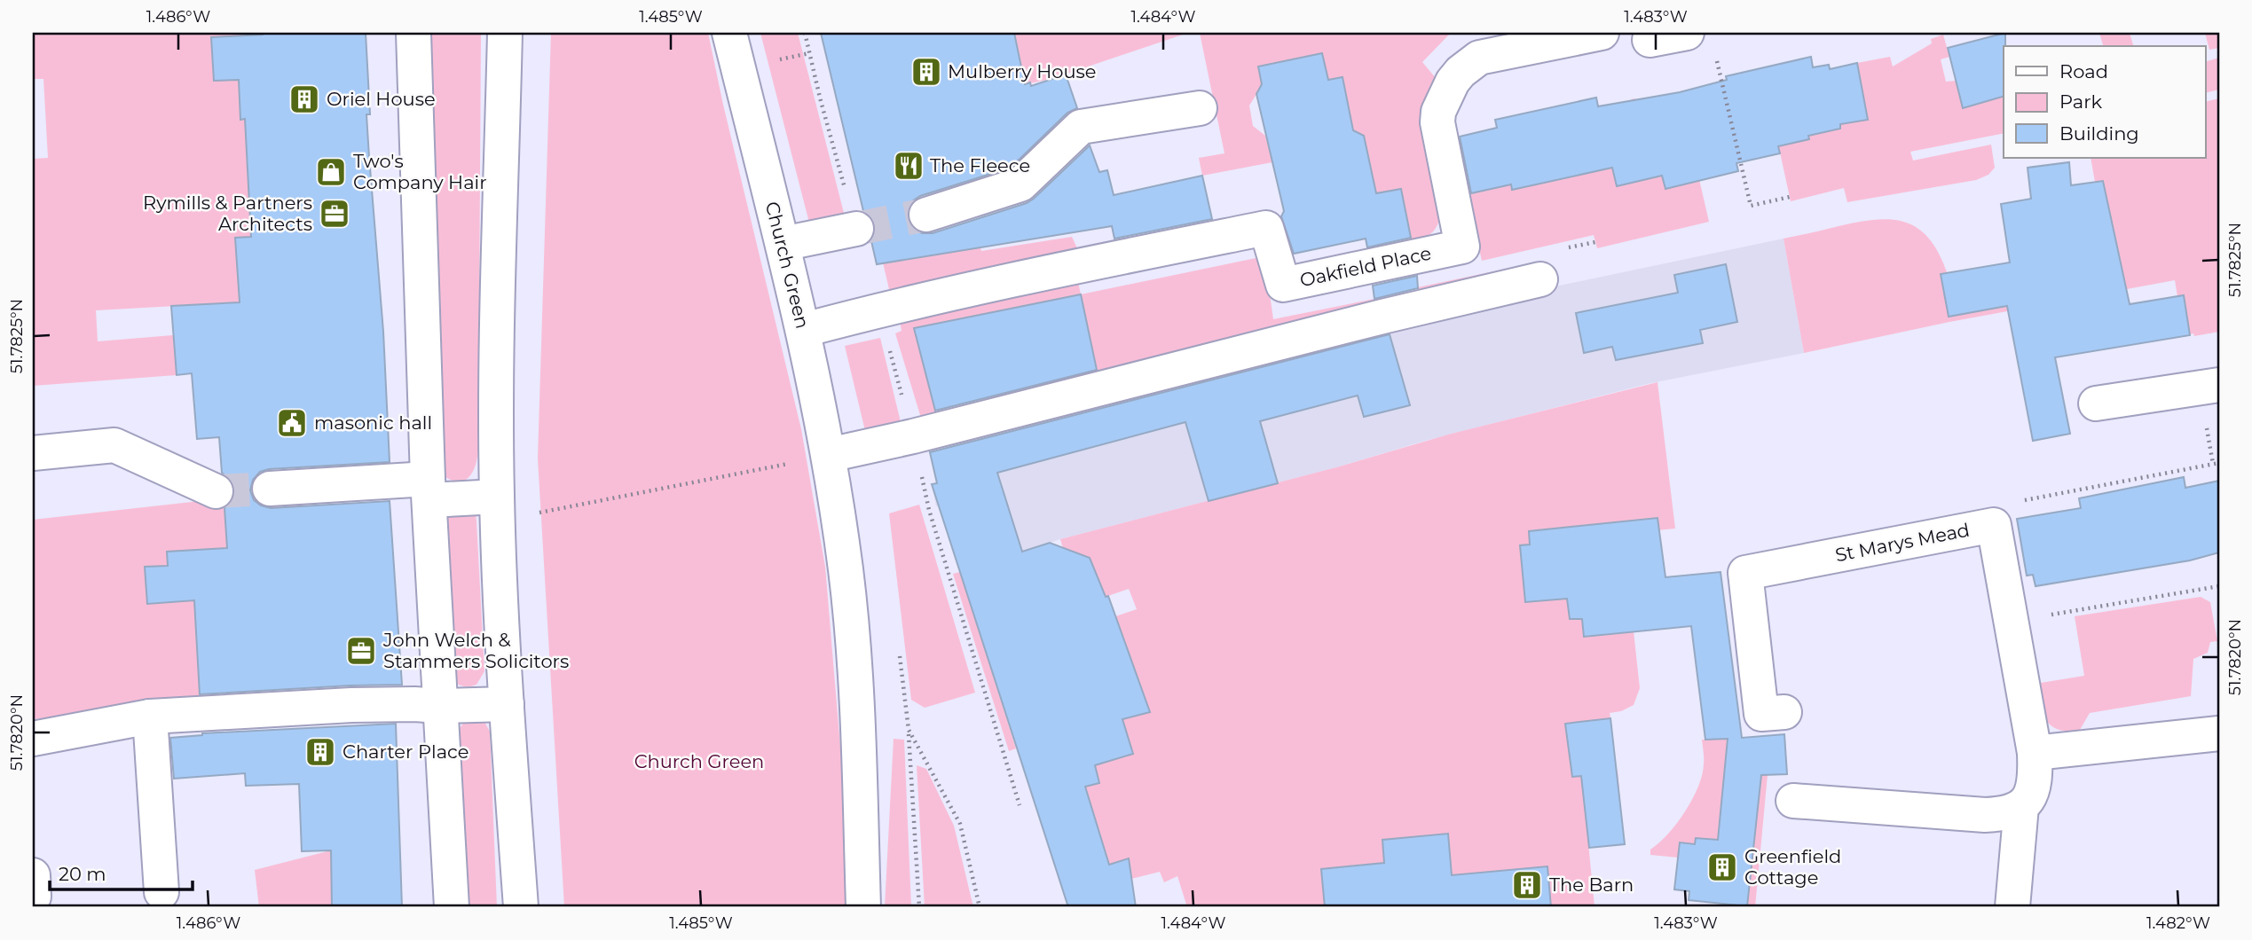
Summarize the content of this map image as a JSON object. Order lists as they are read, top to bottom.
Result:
{
  "streets": {
    "street": ["Church Green", "Oakfield Place", "St Marys Mead"]
  },
  "crossings": [
    ["Church Green", "Oakfield Place"]
  ],
  "parks": ["Church Green"],
  "places": {
    "building": [
      "Mulberry House",
      "Oriel House",
      "Charter Place",
      "Greenfield Cottage",
      "The Barn"
    ],
    "restaurant": ["The Fleece"],
    "shop": ["Two's Company Hair"],
    "office": ["Rymills & Partners Architects", "John Welch & Stammers Solicitors"],
    "public building": ["masonic hall"]
  },
  "legend": ["Road", "Park", "Building"],
  "scale_bar": "20 m",
  "coordinates": [
    "1.486°W",
    "1.485°W",
    "1.484°W",
    "1.483°W",
    "51.7825°N",
    "51.7820°N",
    "1.482°W"
  ]
}
